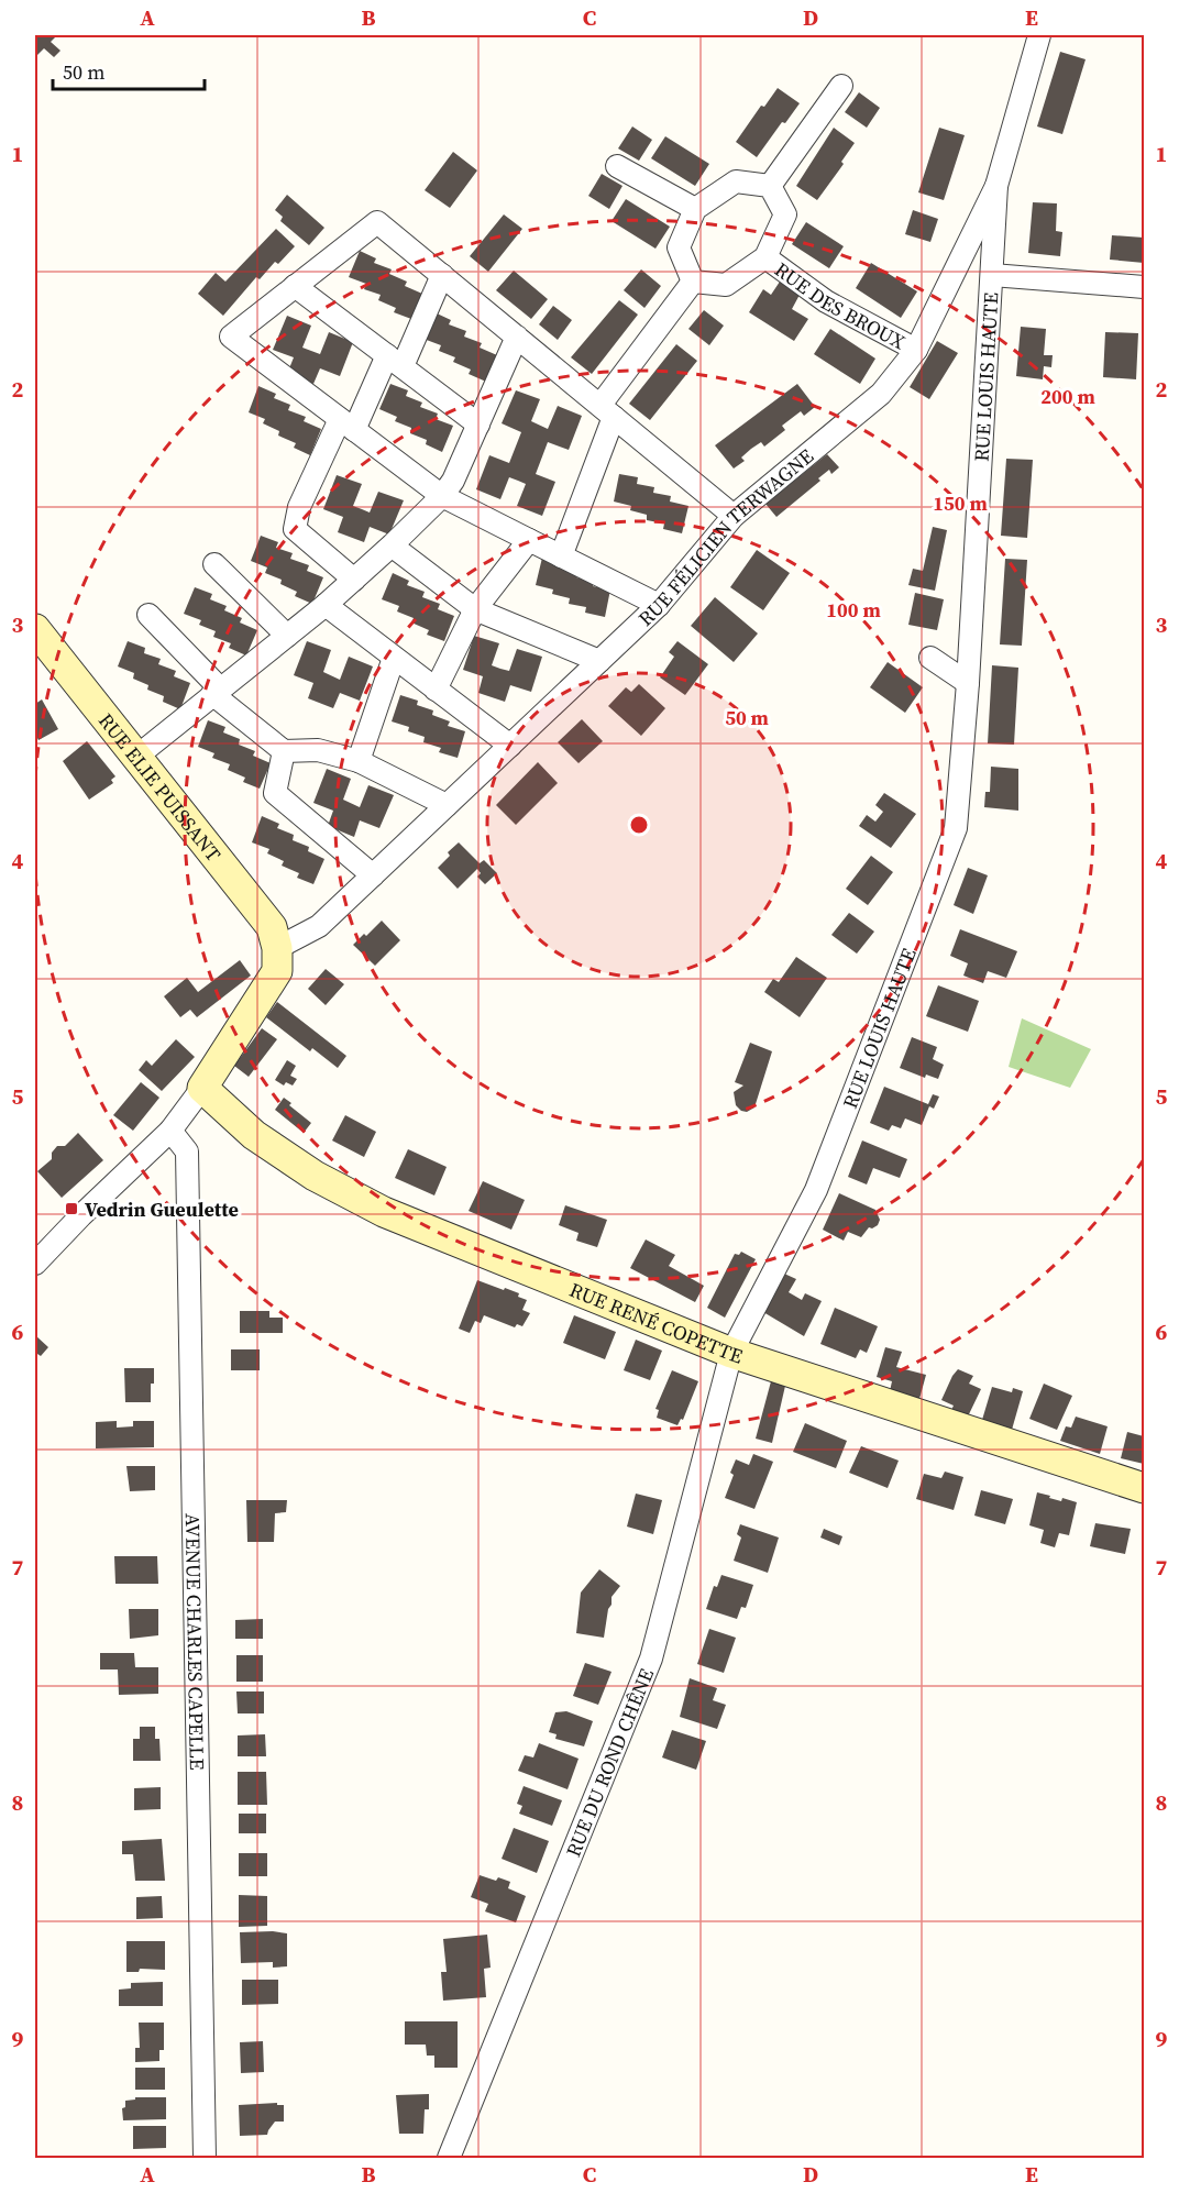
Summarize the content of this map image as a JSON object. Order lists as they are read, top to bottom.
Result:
{
  "streets": {
    "street": [
      "RUE DES BROUX",
      "RUE LOUIS HAUTE",
      "RUE FÉLICIEN TERWAGNE",
      "RUE ELIE PUISSANT",
      "RUE RENÉ COPETTE",
      "AVENUE CHARLES CAPELLE",
      "RUE DU ROND CHÊNE"
    ]
  },
  "crossings": [
    ["RUE DES BROUX", "RUE FÉLICIEN TERWAGNE"],
    ["RUE LOUIS HAUTE", "RUE FÉLICIEN TERWAGNE"],
    ["RUE LOUIS HAUTE", "RUE RENÉ COPETTE"],
    ["RUE LOUIS HAUTE", "RUE DU ROND CHÊNE"],
    ["RUE FÉLICIEN TERWAGNE", "RUE ELIE PUISSANT"],
    ["RUE RENÉ COPETTE", "RUE DU ROND CHÊNE"]
  ],
  "places": {
    "transit": ["Vedrin Gueulette"]
  },
  "scale_bar": "50 m",
  "grid": {
    "columns": [
      "A",
      "B",
      "C",
      "D",
      "E"
    ],
    "rows": [
      "1",
      "2",
      "3",
      "4",
      "5",
      "6",
      "7",
      "8",
      "9"
    ]
  },
  "rings": [
    "200 m",
    "150 m",
    "100 m",
    "50 m"
  ]
}
